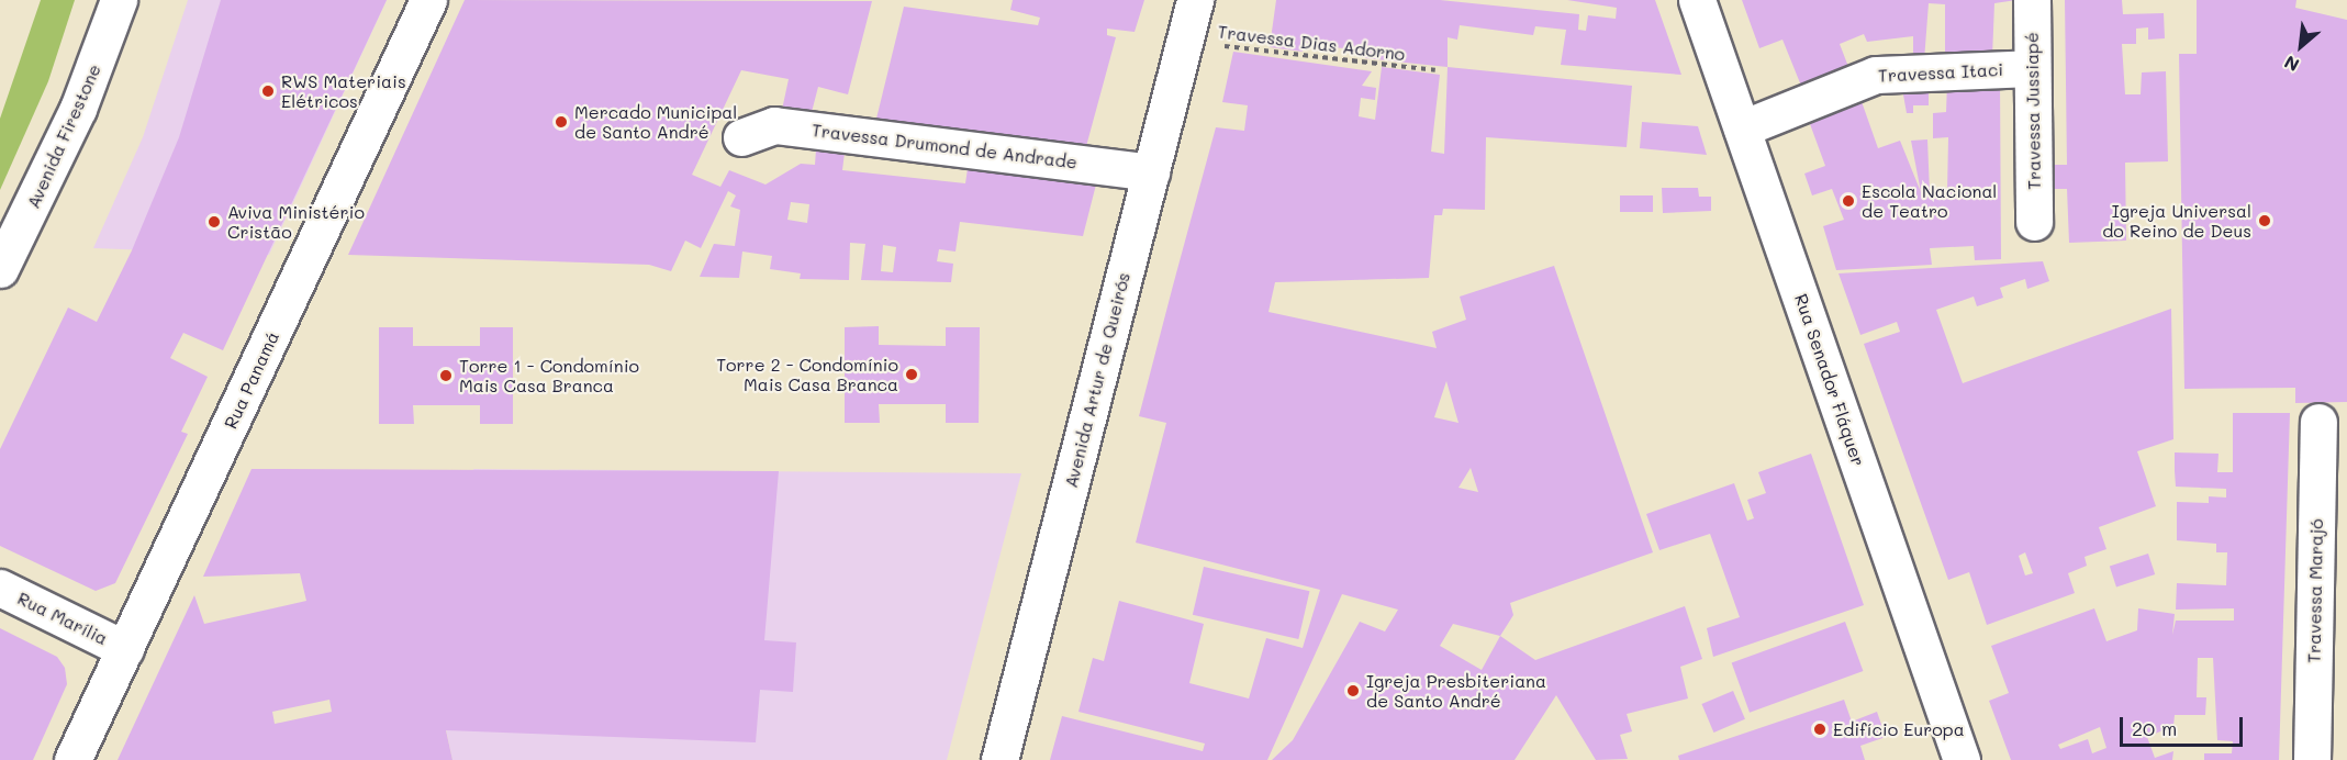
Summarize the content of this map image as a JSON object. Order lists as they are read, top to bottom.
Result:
{
  "streets": {
    "street": [
      "Travessa Itaci",
      "Travessa Jussiapé",
      "Avenida Firestone",
      "Travessa Drumond de Andrade",
      "Rua Panamá",
      "Avenida Artur de Queirós",
      "Rua Senador Fláquer",
      "Travessa Marajó",
      "Rua Marília"
    ],
    "path": ["Travessa Dias Adorno"]
  },
  "crossings": [
    ["Travessa Dias Adorno", "Avenida Artur de Queirós"],
    ["Travessa Itaci", "Travessa Jussiapé"],
    ["Travessa Itaci", "Rua Senador Fláquer"],
    ["Travessa Drumond de Andrade", "Avenida Artur de Queirós"],
    ["Rua Panamá", "Rua Marília"]
  ],
  "places": [
    "RWS Materiais Elétricos",
    "Mercado Municipal de Santo André",
    "Escola Nacional de Teatro",
    "Igreja Universal do Reino de Deus",
    "Aviva Ministério Cristão",
    "Torre 2 - Condomínio Mais Casa Branca",
    "Torre 1 - Condomínio Mais Casa Branca",
    "Igreja Presbiteriana de Santo André",
    "Edifício Europa"
  ],
  "scale_bar": "20 m",
  "north": "bottom left"
}
